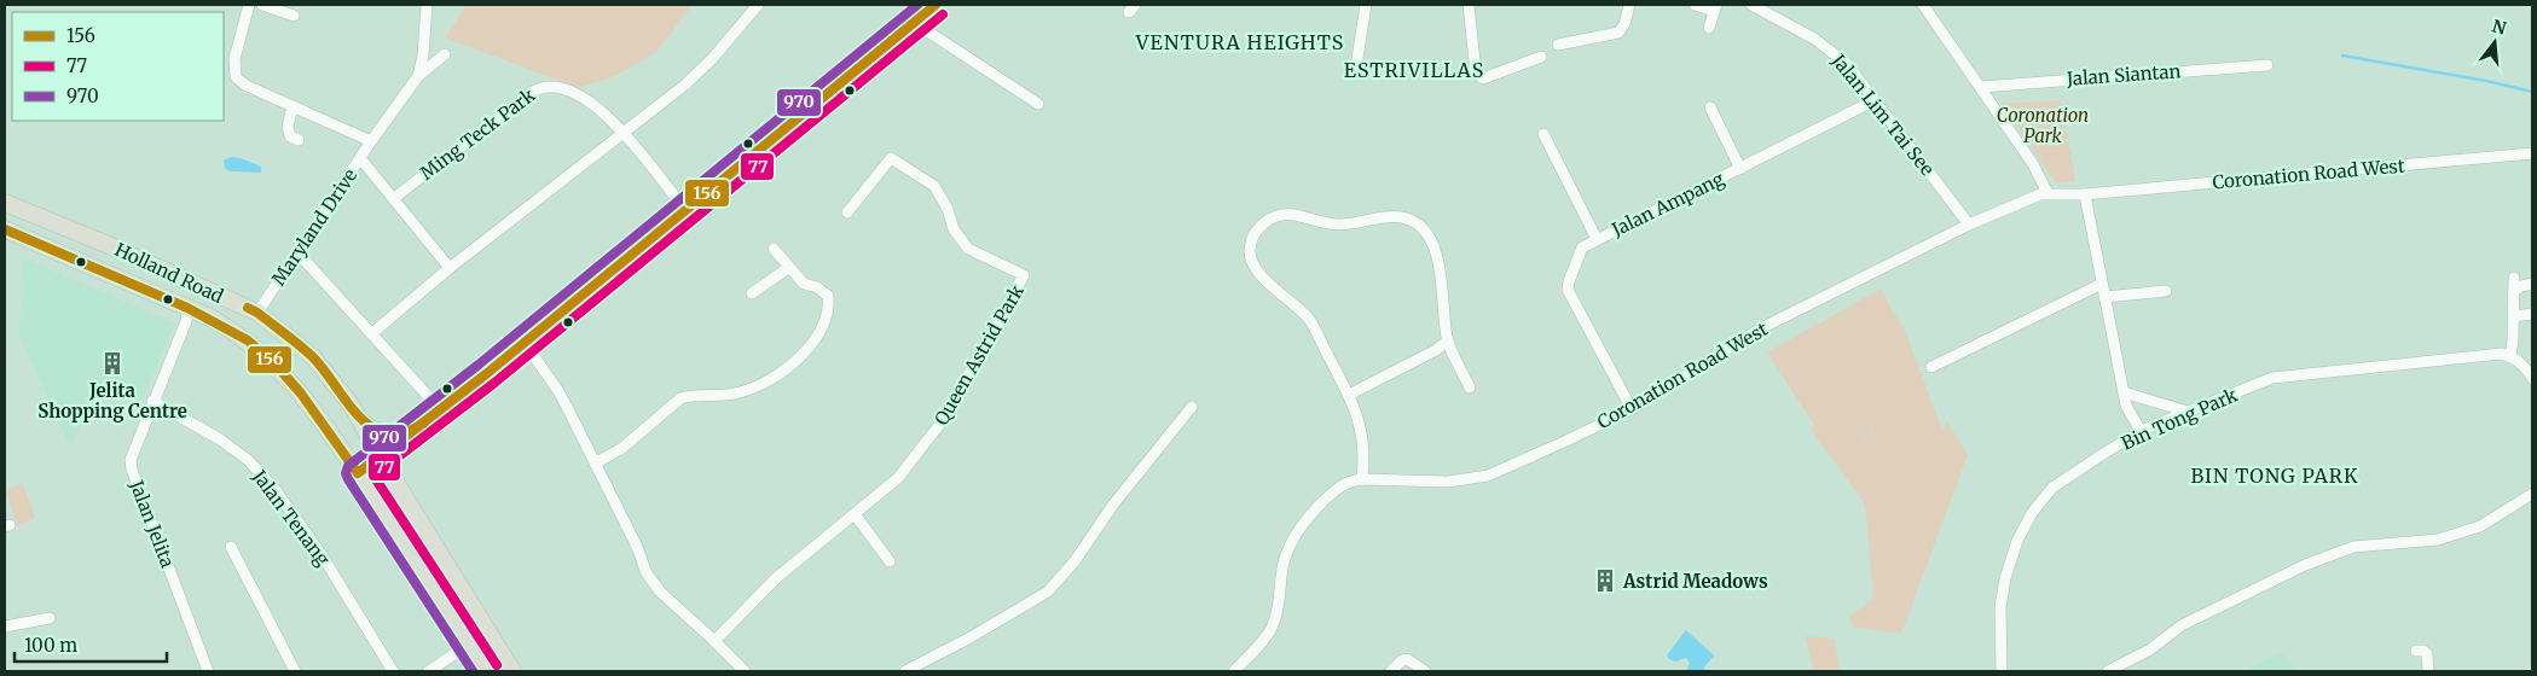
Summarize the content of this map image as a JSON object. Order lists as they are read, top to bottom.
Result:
{
  "streets": {
    "main road": ["Holland Road"],
    "street": [
      "Jalan Siantan",
      "Jalan Lim Tai See",
      "Ming Teck Park",
      "Coronation Road West",
      "Jalan Ampang",
      "Maryland Drive",
      "Queen Astrid Park",
      "Bin Tong Park",
      "Jalan Tenang",
      "Jalan Jelita"
    ]
  },
  "crossings": [
    ["Jalan Lim Tai See", "Coronation Road West"],
    ["Jalan Lim Tai See", "Jalan Ampang"],
    ["Coronation Road West", "Jalan Ampang"],
    ["Maryland Drive", "Holland Road"],
    ["Holland Road", "Jalan Jelita"],
    ["Jalan Tenang", "Jalan Jelita"]
  ],
  "districts": ["VENTURA HEIGHTS", "ESTRIVILLAS", "BIN TONG PARK"],
  "parks": ["Coronation Park"],
  "places": {
    "building": ["Jelita Shopping Centre", "Astrid Meadows"]
  },
  "lines": ["transit line 156", "transit line 970", "transit line 77"],
  "legend": ["156", "77", "970"],
  "scale_bar": "100 m",
  "north": "top"
}
